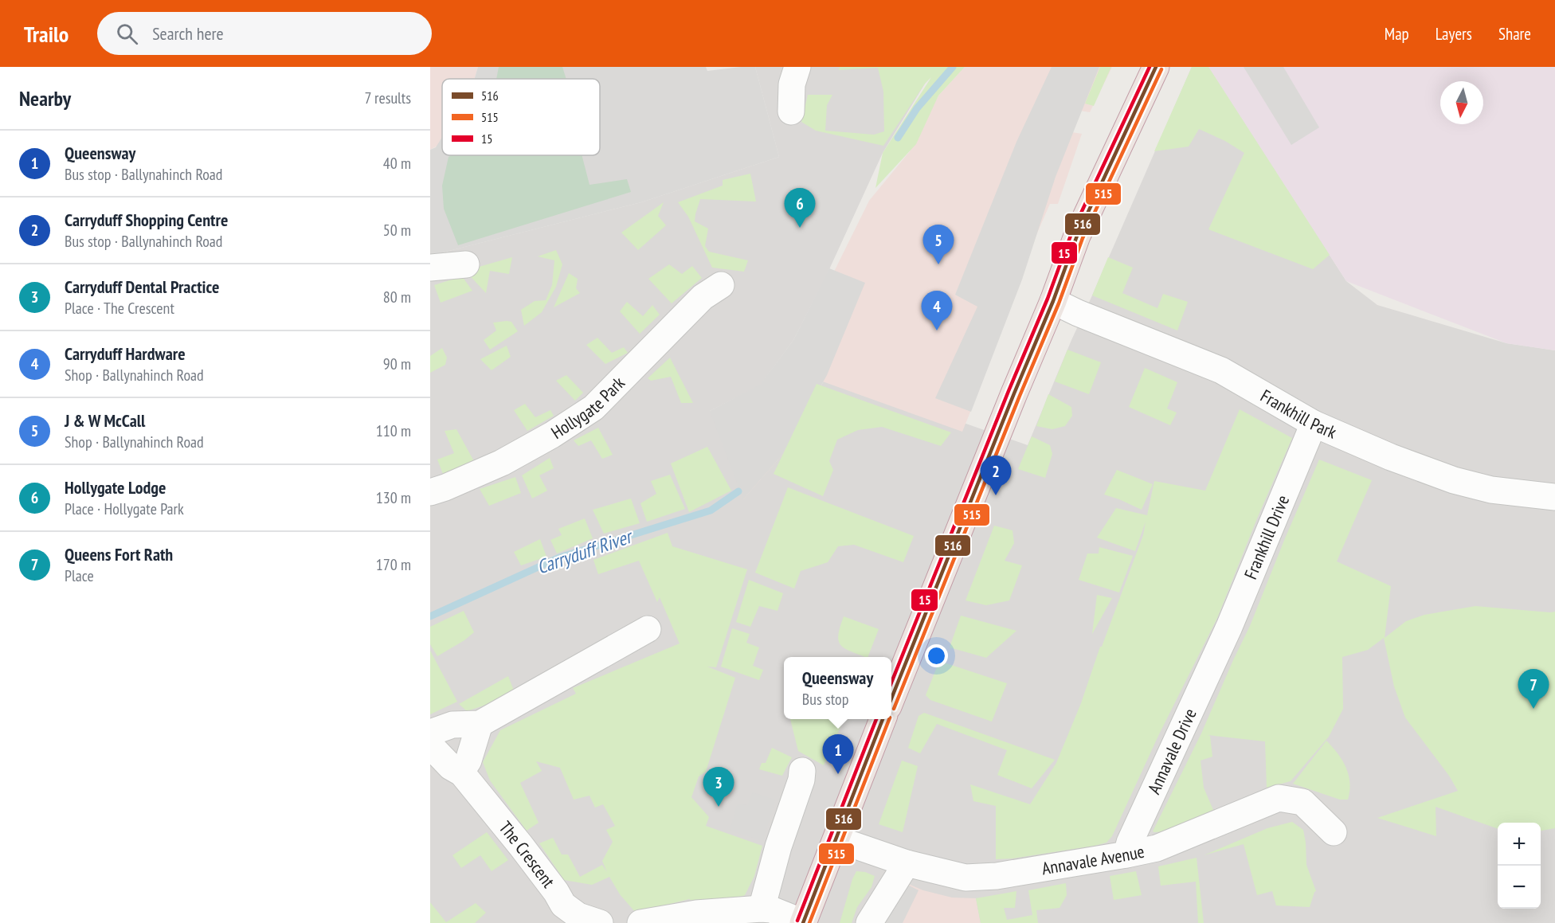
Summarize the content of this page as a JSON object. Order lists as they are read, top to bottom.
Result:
{
  "streets": {
    "street": [
      "Hollygate Park",
      "Frankhill Park",
      "Frankhill Drive",
      "Annavale Drive",
      "The Crescent",
      "Annavale Avenue"
    ]
  },
  "crossings": [
    ["Frankhill Park", "Frankhill Drive"],
    ["Frankhill Drive", "Annavale Drive"],
    ["Annavale Drive", "Annavale Avenue"]
  ],
  "water": ["Carryduff River"],
  "lines": ["transit line 516", "transit line 15", "transit line 515"],
  "legend": ["516", "515", "15"],
  "north": "bottom",
  "page": {
    "header": "Trailo",
    "search": "Search here",
    "nav": ["Map", "Layers", "Share"],
    "heading": ["Nearby", "7 results"],
    "list": [
      {
        "mark": "1",
        "name": "Queensway",
        "note": "Bus stop · Ballynahinch Road",
        "value": "40 m"
      },
      {
        "mark": "2",
        "name": "Carryduff Shopping Centre",
        "note": "Bus stop · Ballynahinch Road",
        "value": "50 m"
      },
      {
        "mark": "3",
        "name": "Carryduff Dental Practice",
        "note": "Place · The Crescent",
        "value": "80 m"
      },
      {
        "mark": "4",
        "name": "Carryduff Hardware",
        "note": "Shop · Ballynahinch Road",
        "value": "90 m"
      },
      {
        "mark": "5",
        "name": "J & W McCall",
        "note": "Shop · Ballynahinch Road",
        "value": "110 m"
      },
      {
        "mark": "6",
        "name": "Hollygate Lodge",
        "note": "Place · Hollygate Park",
        "value": "130 m"
      },
      {
        "mark": "7",
        "name": "Queens Fort Rath",
        "note": "Place",
        "value": "170 m"
      }
    ],
    "pins": [
      "6",
      "5",
      "4",
      "2",
      "7",
      "1",
      "3"
    ],
    "popup": ["Queensway", "Bus stop"],
    "map_buttons": ["+", "−"]
  }
}
